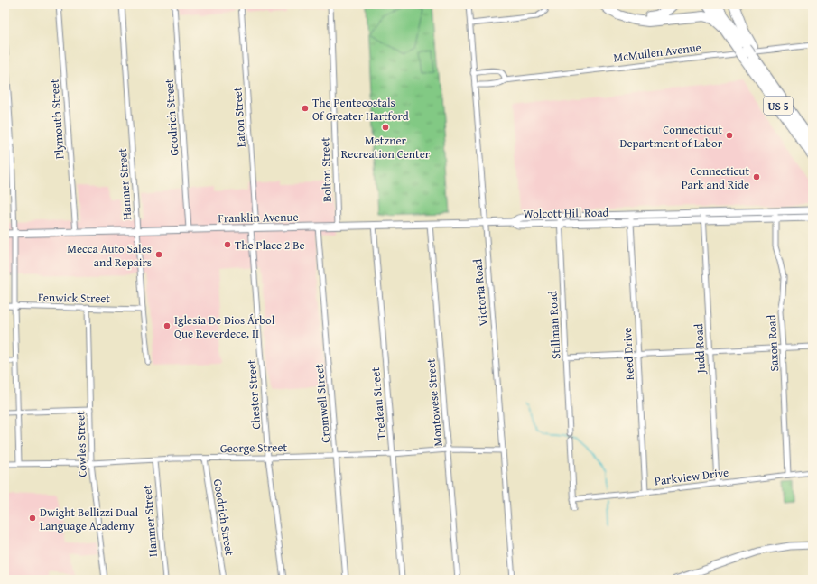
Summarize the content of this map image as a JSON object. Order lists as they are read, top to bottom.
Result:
{
  "streets": {
    "highway": ["US 5"],
    "main road": ["Wolcott Hill Road", "Franklin Avenue"],
    "street": [
      "McMullen Avenue",
      "Goodrich Street",
      "Eaton Street",
      "Plymouth Street",
      "Bolton Street",
      "Hanmer Street",
      "Victoria Road",
      "Fenwick Street",
      "Stillman Road",
      "Saxon Road",
      "Judd Road",
      "Reed Drive",
      "Chester Street",
      "Montowese Street",
      "Cromwell Street",
      "Tredeau Street",
      "Cowles Street",
      "George Street",
      "Parkview Drive"
    ]
  },
  "crossings": [
    ["McMullen Avenue", "Victoria Road"],
    ["Goodrich Street", "Franklin Avenue"],
    ["Goodrich Street", "George Street"],
    ["Eaton Street", "Franklin Avenue"],
    ["Eaton Street", "Chester Street"],
    ["Plymouth Street", "Franklin Avenue"],
    ["Bolton Street", "Franklin Avenue"],
    ["Hanmer Street", "Franklin Avenue"],
    ["Hanmer Street", "Fenwick Street"],
    ["Hanmer Street", "George Street"],
    ["Wolcott Hill Road", "Franklin Avenue"],
    ["Wolcott Hill Road", "Stillman Road"],
    ["Wolcott Hill Road", "Saxon Road"],
    ["Wolcott Hill Road", "Judd Road"],
    ["Wolcott Hill Road", "Reed Drive"],
    ["Franklin Avenue", "Victoria Road"],
    ["Franklin Avenue", "Chester Street"],
    ["Franklin Avenue", "Montowese Street"],
    ["Franklin Avenue", "Cromwell Street"],
    ["Franklin Avenue", "Tredeau Street"],
    ["Victoria Road", "George Street"],
    ["Fenwick Street", "Cowles Street"],
    ["Saxon Road", "Parkview Drive"],
    ["Judd Road", "Parkview Drive"],
    ["Reed Drive", "Parkview Drive"],
    ["Chester Street", "George Street"],
    ["Montowese Street", "George Street"],
    ["Cromwell Street", "George Street"],
    ["Tredeau Street", "George Street"],
    ["Cowles Street", "George Street"]
  ],
  "places": [
    "The Pentecostals Of Greater Hartford",
    "Metzner Recreation Center",
    "Connecticut Department of Labor",
    "Connecticut Park and Ride",
    "The Place 2 Be",
    "Mecca Auto Sales and Repairs",
    "Iglesia De Dios Árbol Que Reverdece, II",
    "Dwight Bellizzi Dual Language Academy"
  ]
}
